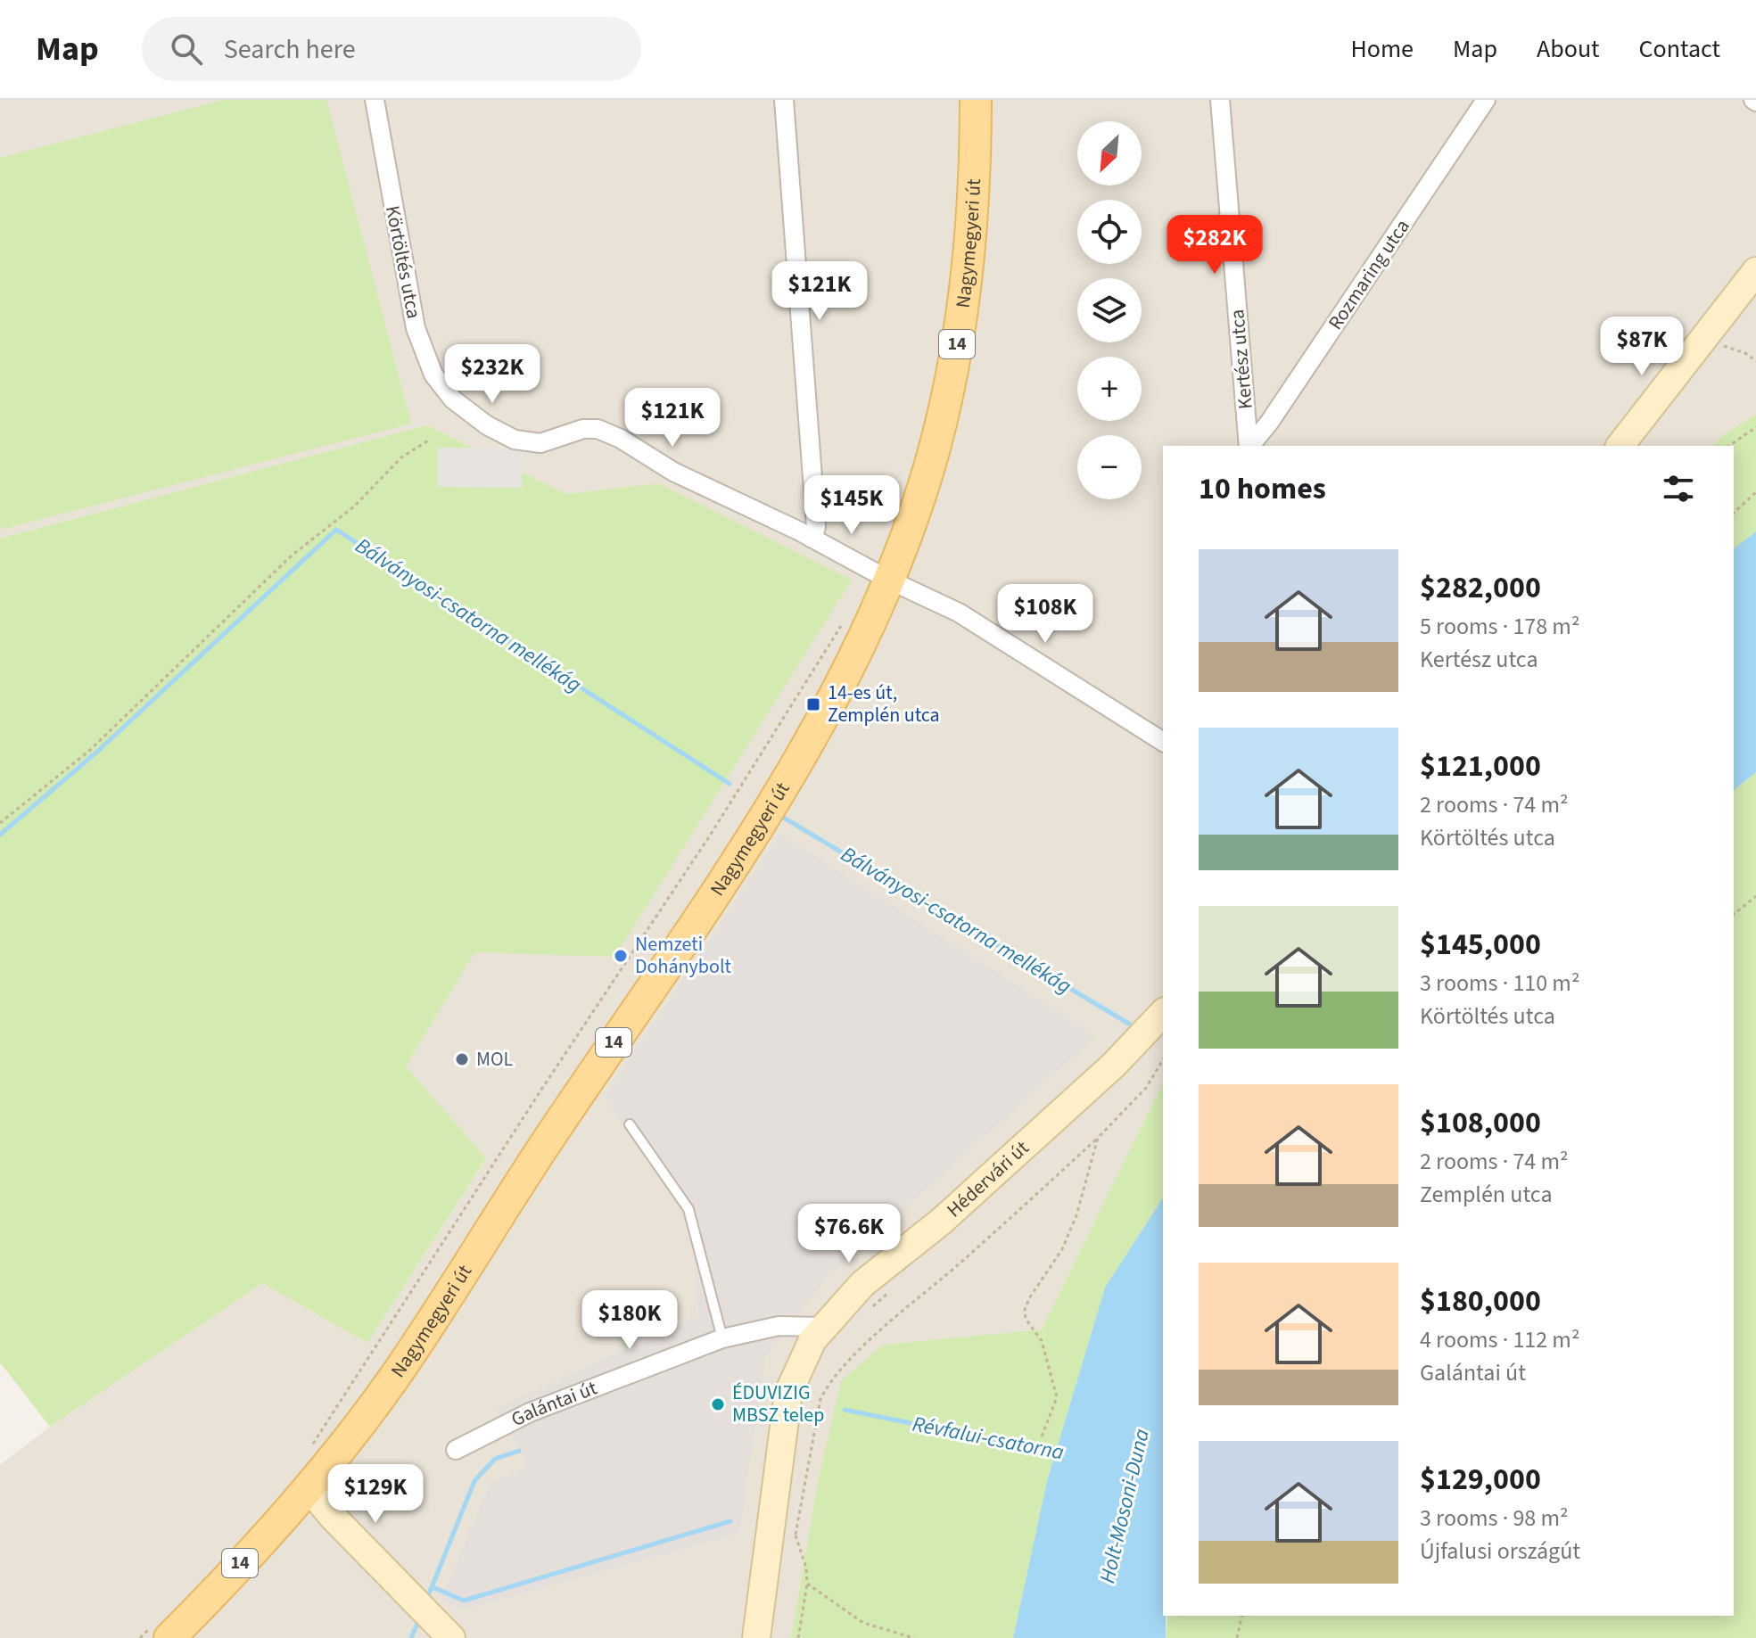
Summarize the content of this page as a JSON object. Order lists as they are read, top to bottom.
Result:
{
  "streets": {
    "main road": ["Nagymegyeri út", "14"],
    "street": [
      "Körtöltés utca",
      "Rozmaring utca",
      "Kertész utca",
      "Hédervári út",
      "Galántai út"
    ]
  },
  "crossings": [
    ["Nagymegyeri út", "Körtöltés utca"],
    ["Nagymegyeri út", "14"],
    ["Hédervári út", "Galántai út"]
  ],
  "water": ["Bálványosi-csatorna mellékág", "Révfalui-csatorna", "Holt-Mosoni-Duna"],
  "places": {
    "transit": ["14-es út, Zemplén utca"],
    "other": ["Nemzeti Dohánybolt", "MOL", "ÉDUVIZIG MBSZ telep"]
  },
  "north": "bottom left",
  "page": {
    "header": "Map",
    "search": "Search here",
    "nav": [
      "Home",
      "Map",
      "About",
      "Contact"
    ],
    "map_buttons": ["+", "−"],
    "price": [
      "$282K",
      "$121K",
      "$87K",
      "$232K",
      "$121K",
      "$145K",
      "$108K",
      "$76.6K",
      "$180K",
      "$129K"
    ],
    "heading": "10 homes",
    "list": [
      {
        "name": "$282,000",
        "note": "5 rooms · 178 m² · Kertész utca"
      },
      {
        "name": "$121,000",
        "note": "2 rooms · 74 m² · Körtöltés utca"
      },
      {
        "name": "$145,000",
        "note": "3 rooms · 110 m² · Körtöltés utca"
      },
      {
        "name": "$108,000",
        "note": "2 rooms · 74 m² · Zemplén utca"
      },
      {
        "name": "$180,000",
        "note": "4 rooms · 112 m² · Galántai út"
      },
      {
        "name": "$129,000",
        "note": "3 rooms · 98 m² · Újfalusi országút"
      }
    ]
  }
}
